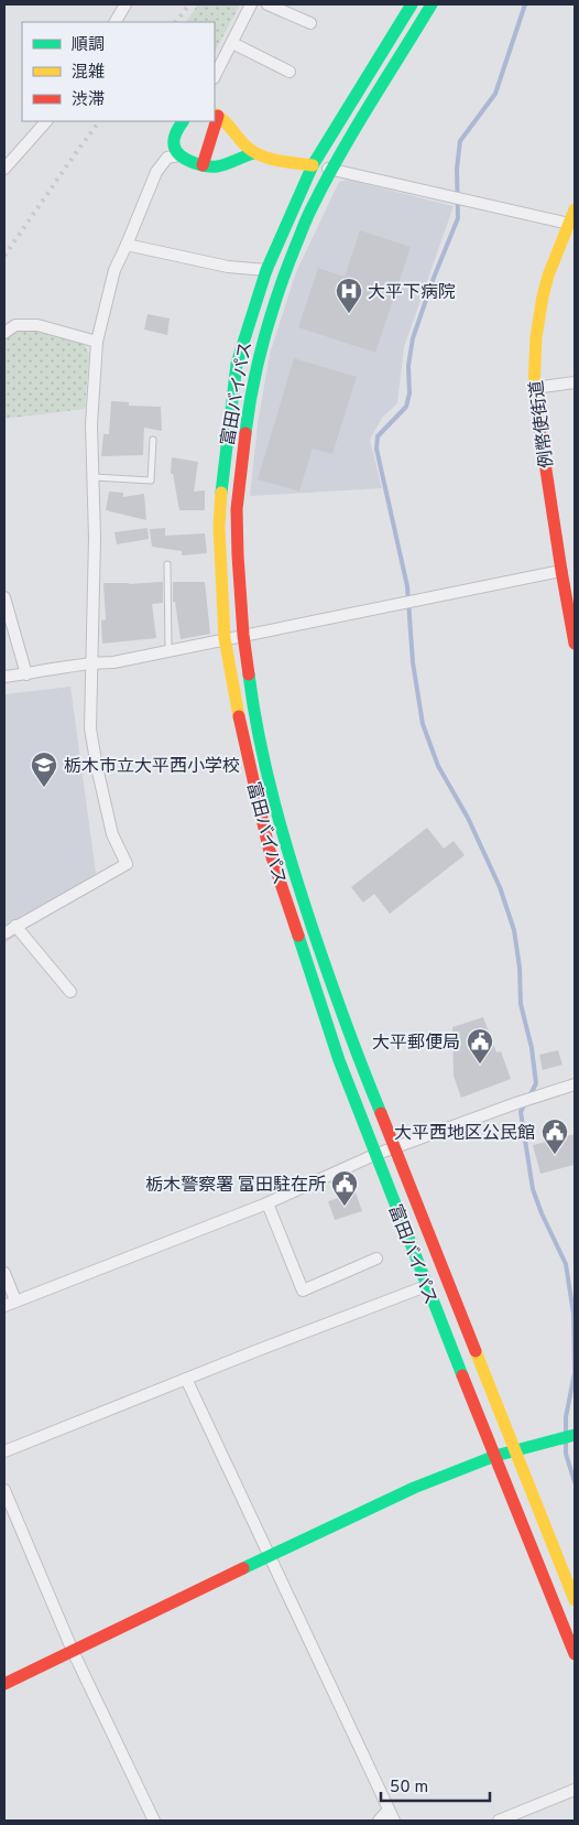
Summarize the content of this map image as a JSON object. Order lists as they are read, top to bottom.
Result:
{
  "streets": {
    "main road": ["富田バイパス", "例幣使街道"]
  },
  "places": {
    "hospital": ["大平下病院"],
    "school or university": ["栃木市立大平西小学校"],
    "public building": ["大平郵便局", "大平西地区公民館", "栃木警察署 富田駐在所"]
  },
  "legend": ["順調", "混雑", "渋滞"],
  "scale_bar": "50 m"
}
